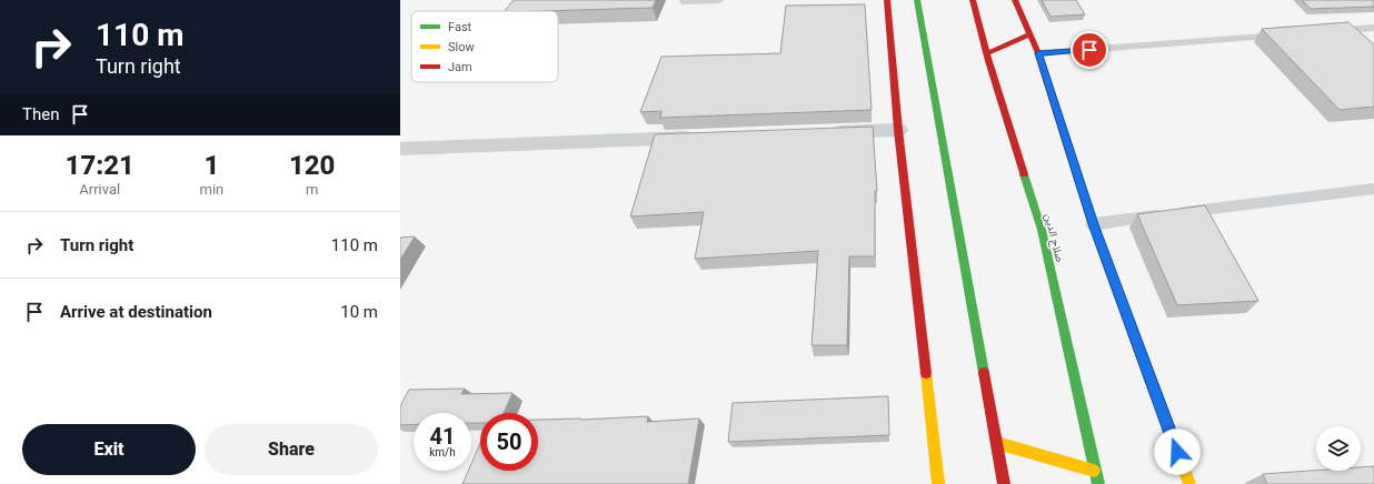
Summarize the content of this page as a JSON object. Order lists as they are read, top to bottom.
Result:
{
  "streets": {
    "main road": ["صلاح الدين"]
  },
  "legend": ["Fast", "Slow", "Jam"],
  "page": {
    "turn": ["110 m", "Turn right"],
    "then": "Then",
    "eta": [
      "17:21",
      "Arrival",
      "1",
      "min",
      "120",
      "m"
    ],
    "list": [
      {
        "name": "Turn right",
        "value": "110 m"
      },
      {
        "name": "Arrive at destination",
        "value": "10 m"
      }
    ],
    "speed": "41 km/h",
    "limit": "50",
    "buttons": ["Exit", "Share"]
  }
}
